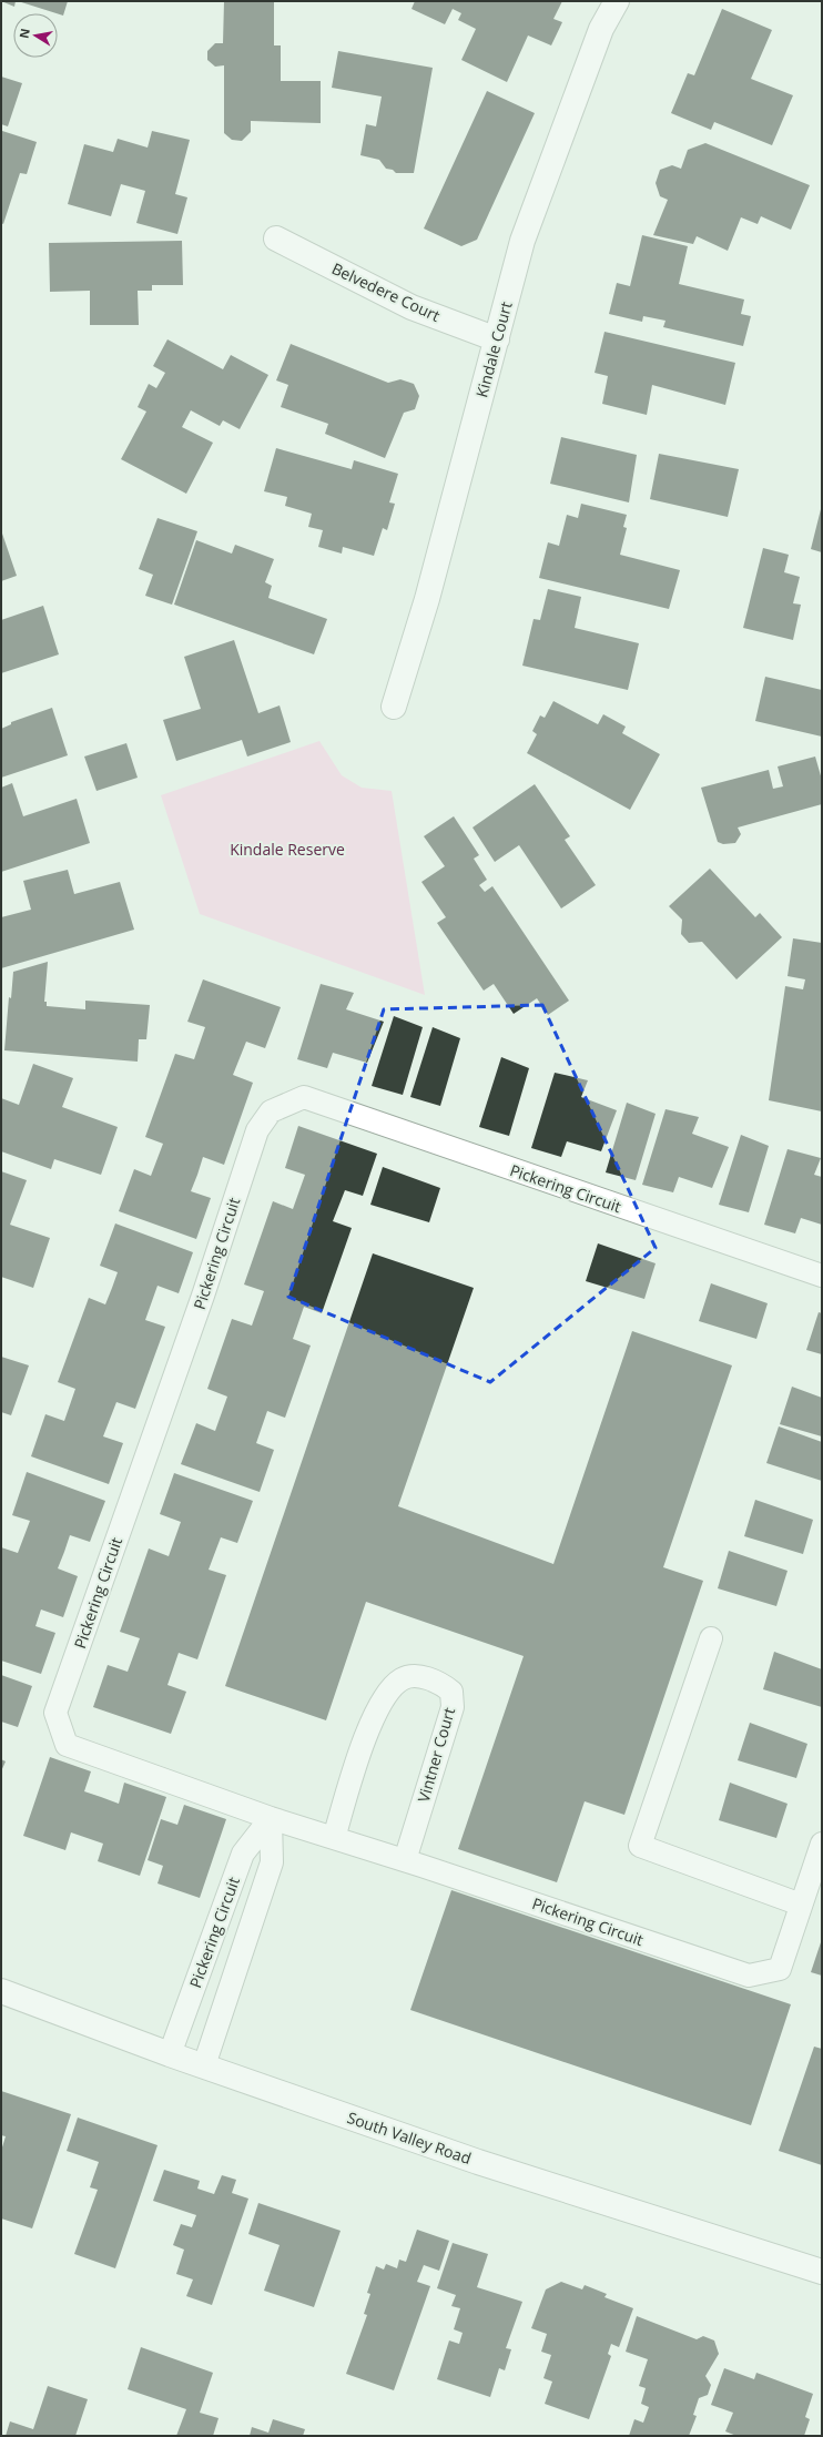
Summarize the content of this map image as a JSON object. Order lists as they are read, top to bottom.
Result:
{
  "streets": {
    "street": ["Belvedere Court", "Kindale Court", "South Valley Road"],
    "lane": ["Pickering Circuit", "Vintner Court"]
  },
  "crossings": [
    ["Belvedere Court", "Kindale Court"],
    ["Pickering Circuit", "Vintner Court"],
    ["Pickering Circuit", "South Valley Road"]
  ],
  "parks": ["Kindale Reserve"],
  "north": "left"
}
